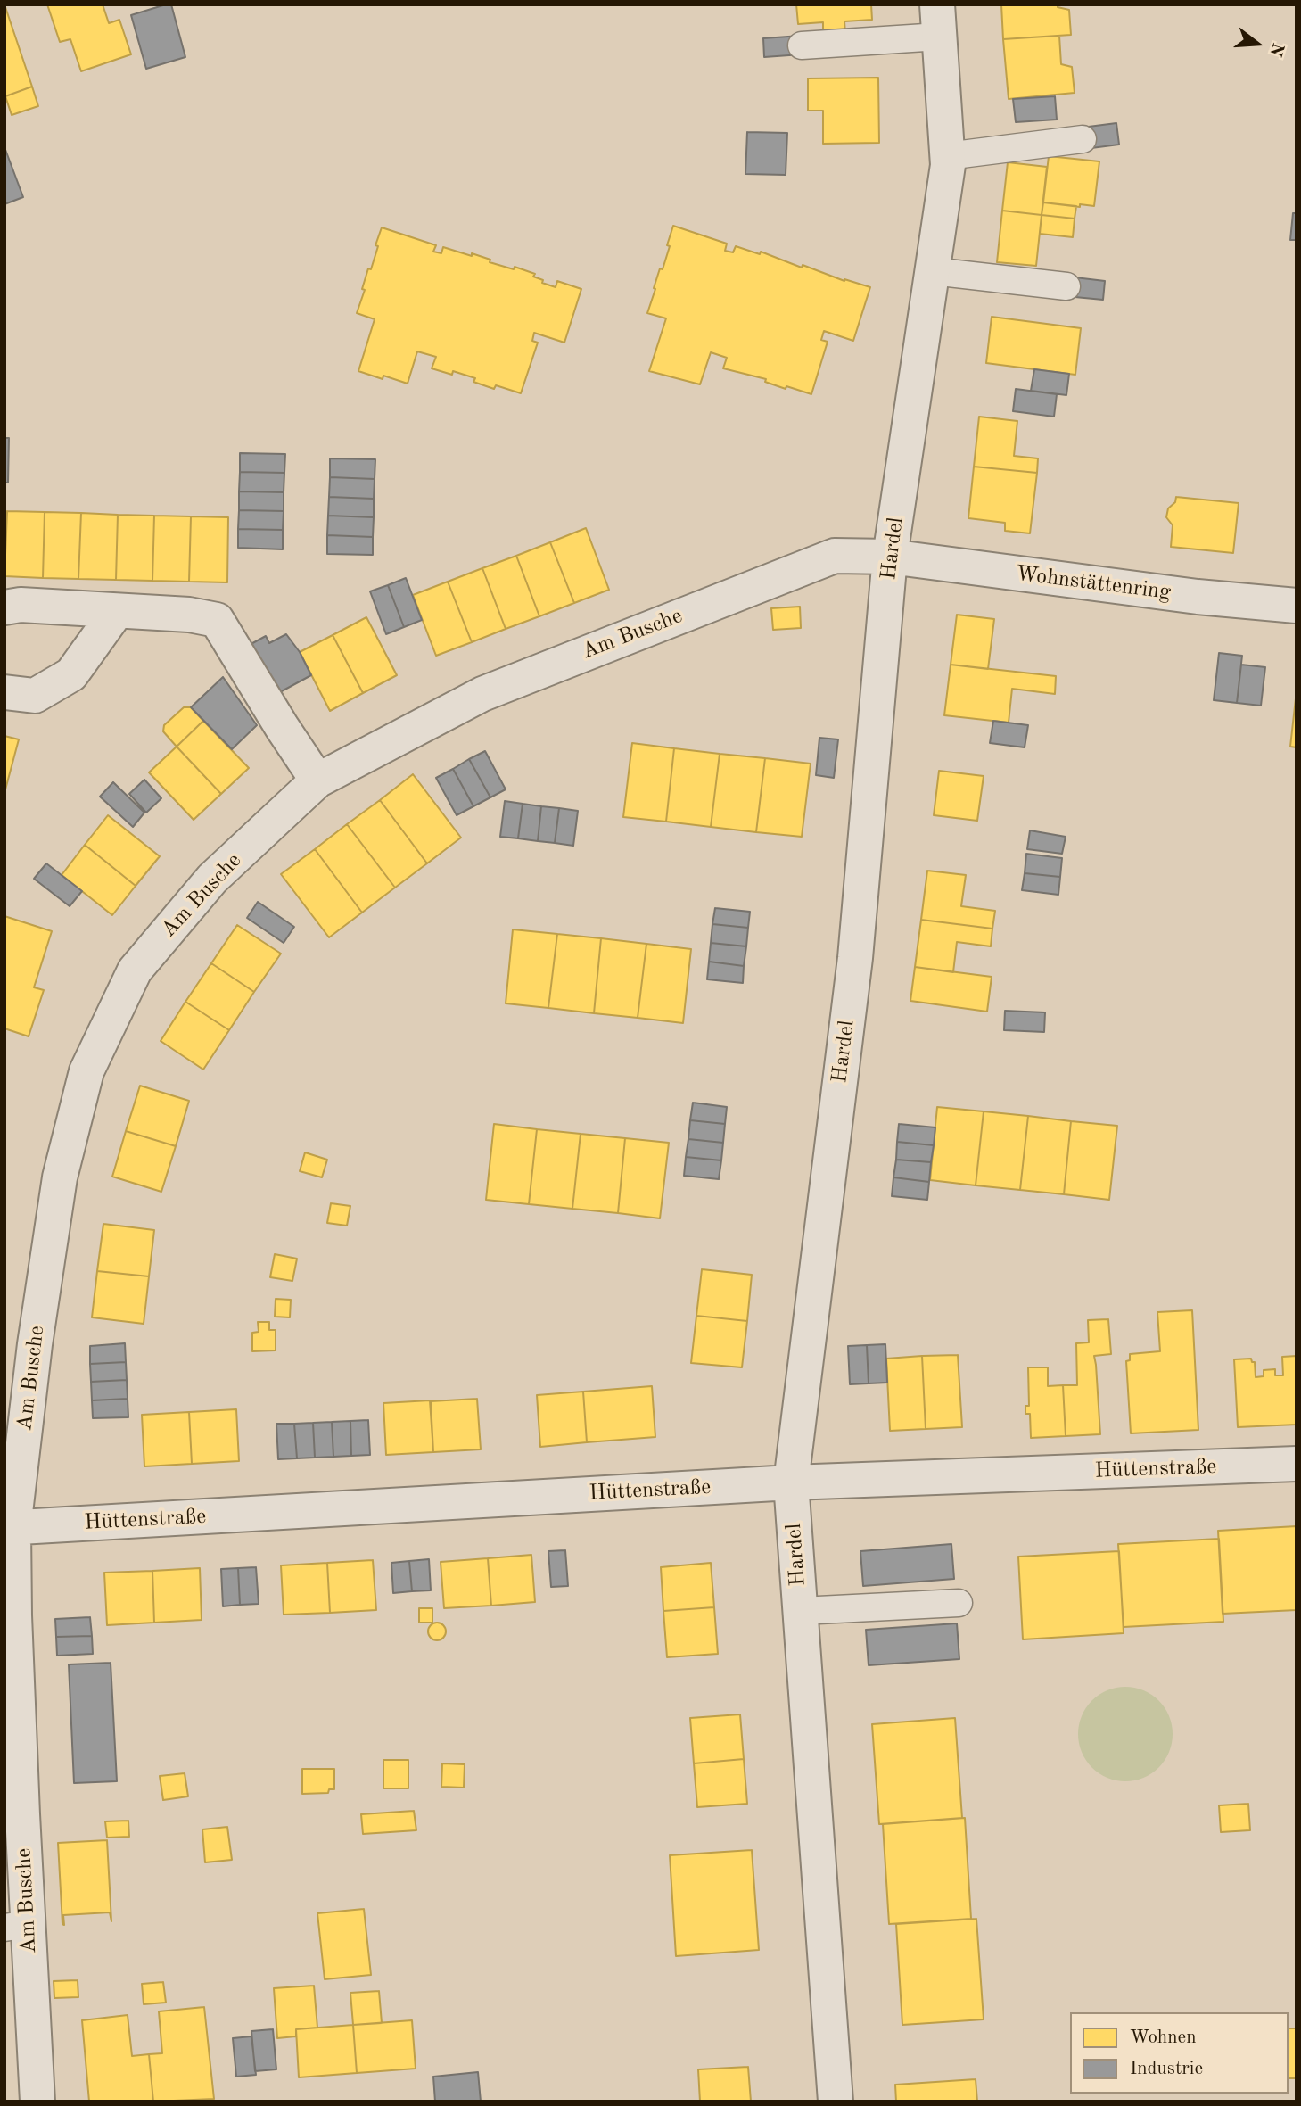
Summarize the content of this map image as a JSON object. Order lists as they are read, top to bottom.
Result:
{
  "streets": {
    "street": [
      "Hardel",
      "Wohnstättenring",
      "Am Busche",
      "Hüttenstraße"
    ]
  },
  "crossings": [
    ["Hardel", "Wohnstättenring"],
    ["Hardel", "Am Busche"],
    ["Hardel", "Hüttenstraße"],
    ["Wohnstättenring", "Am Busche"],
    ["Am Busche", "Hüttenstraße"]
  ],
  "legend": ["Wohnen", "Industrie"],
  "north": "right"
}
